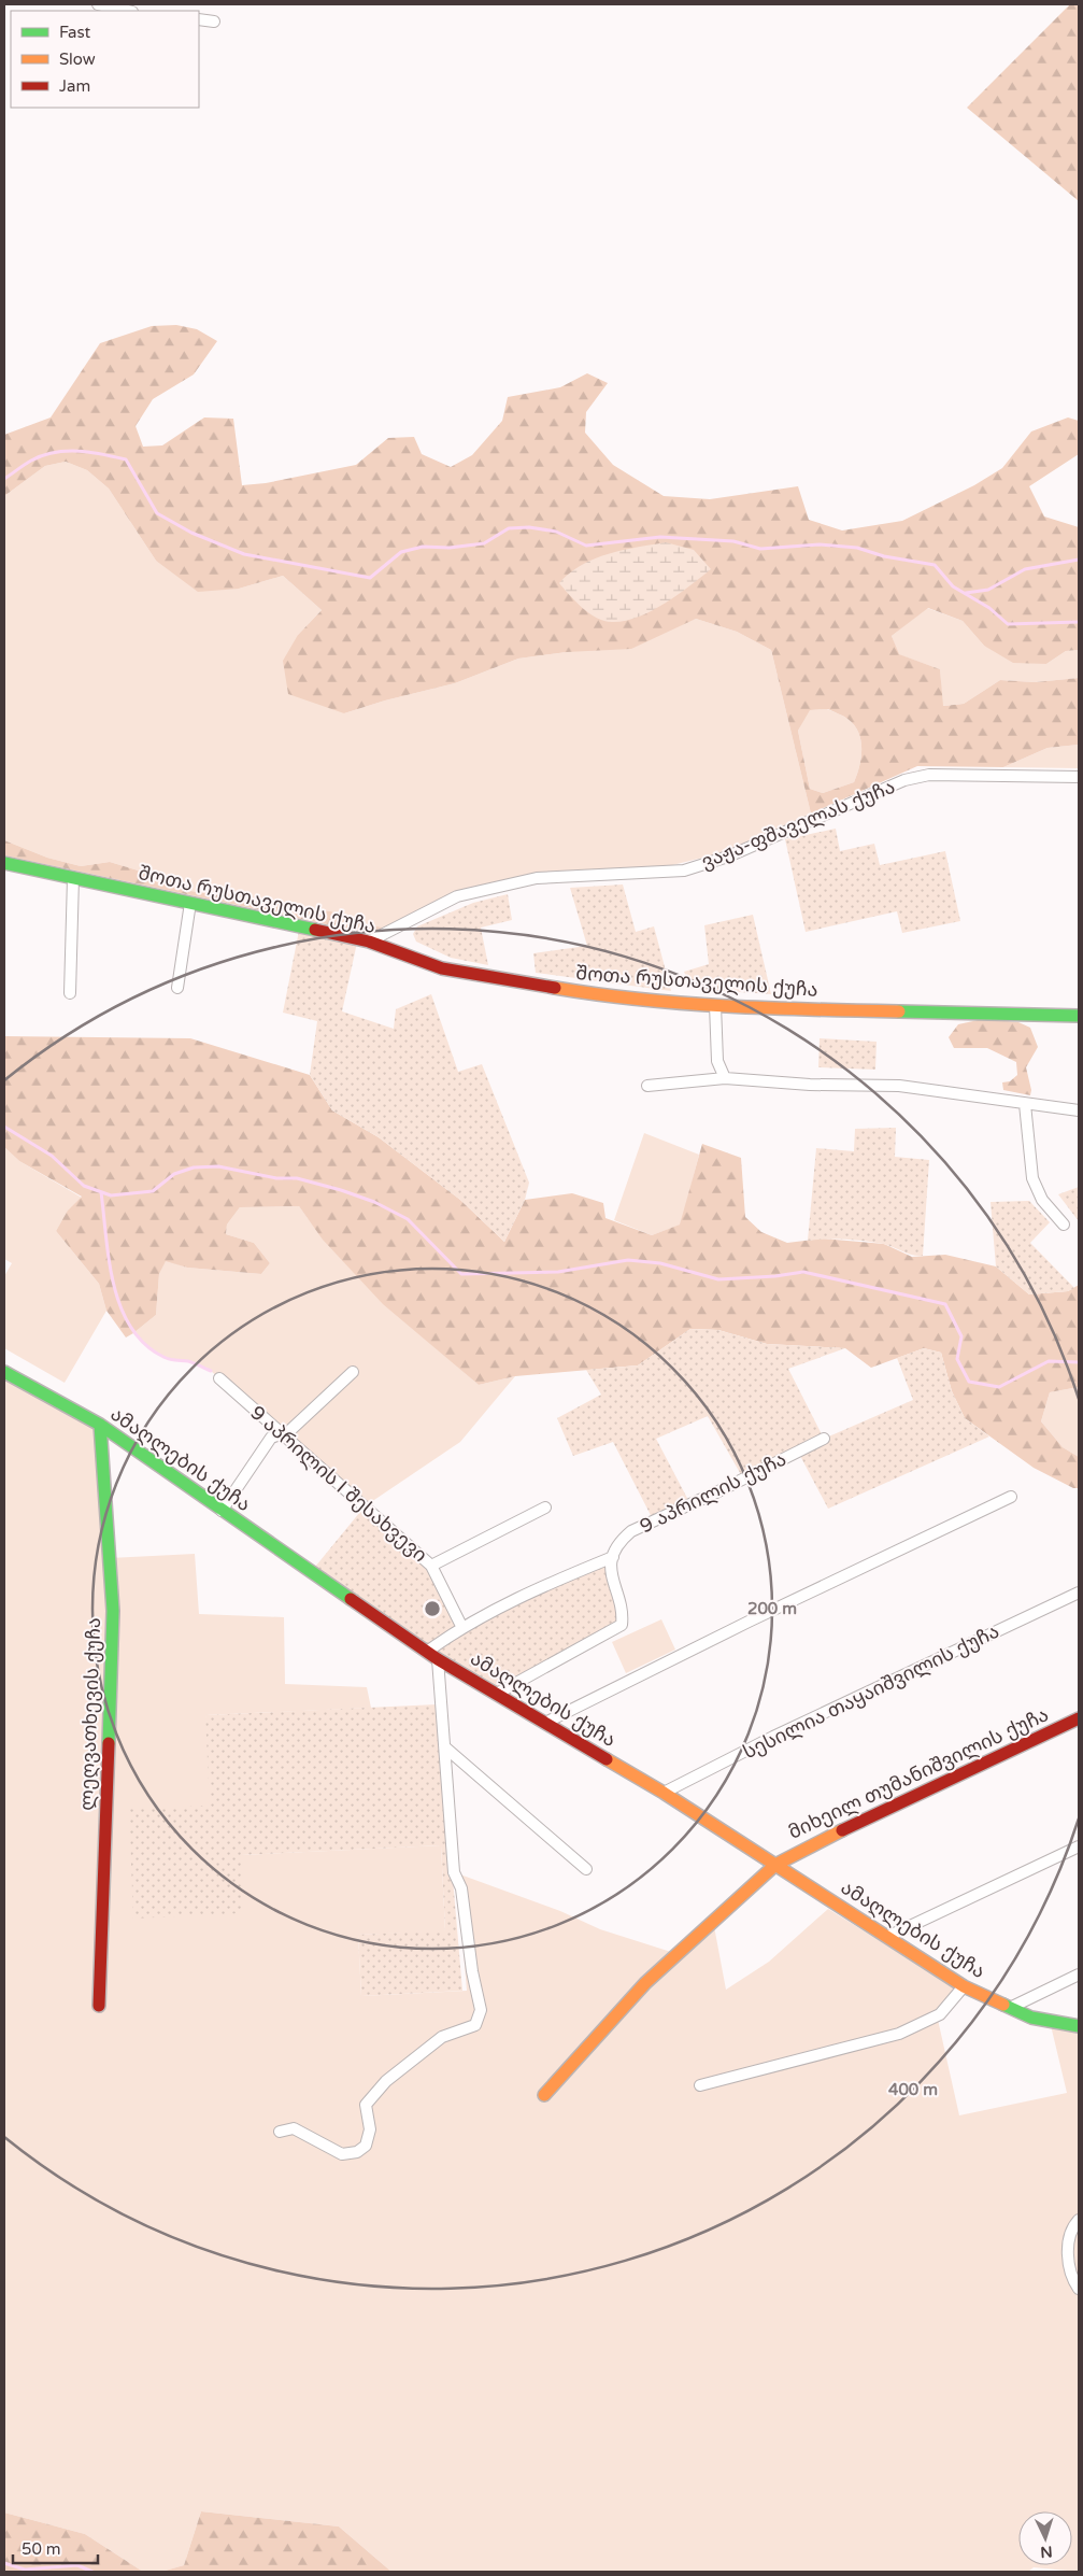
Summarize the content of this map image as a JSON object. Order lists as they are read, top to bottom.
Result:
{
  "streets": {
    "street": [
      "ვაჟა-ფშაველას ქუჩა",
      "შოთა რუსთაველის ქუჩა",
      "ამაღლების ქუჩა",
      "9 აპრილის I შესახვევი",
      "9 აპრილის ქუჩა",
      "სესილია თაყაიშვილის ქუჩა",
      "ლეღვათხევის ქუჩა",
      "მიხეილ თუმანიშვილის ქუჩა"
    ]
  },
  "crossings": [
    ["ვაჟა-ფშაველას ქუჩა", "შოთა რუსთაველის ქუჩა"],
    ["ამაღლების ქუჩა", "სესილია თაყაიშვილის ქუჩა"],
    ["ამაღლების ქუჩა", "ლეღვათხევის ქუჩა"],
    ["ამაღლების ქუჩა", "მიხეილ თუმანიშვილის ქუჩა"]
  ],
  "legend": ["Fast", "Slow", "Jam"],
  "scale_bar": "50 m",
  "north": "bottom",
  "rings": ["200 m", "400 m"]
}
